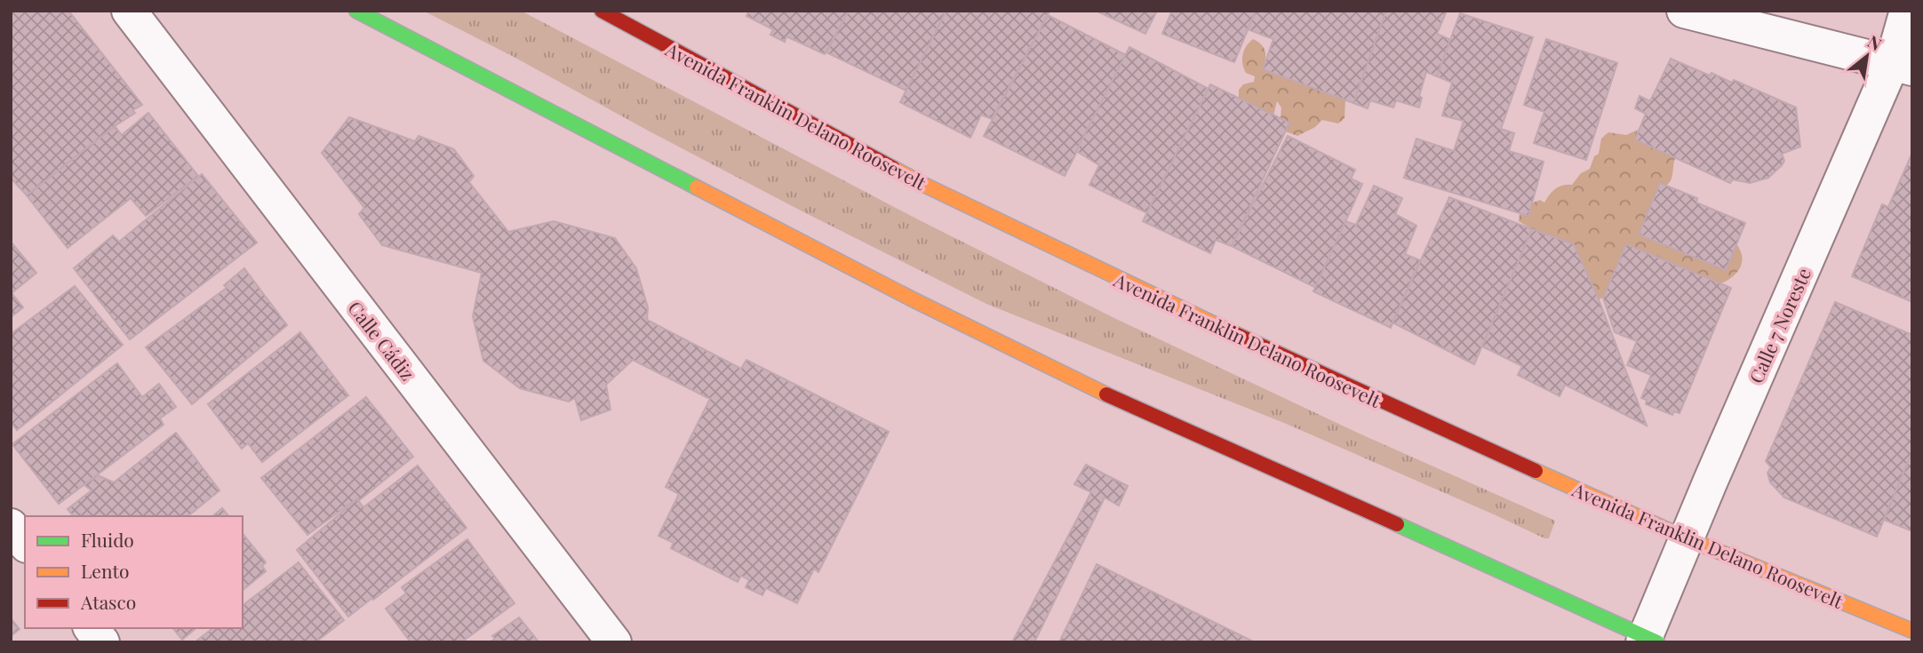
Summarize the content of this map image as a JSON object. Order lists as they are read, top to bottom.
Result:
{
  "streets": {
    "main road": ["Avenida Franklin Delano Roosevelt"],
    "street": ["Calle 7 Noreste", "Calle Cádiz"]
  },
  "crossings": [
    ["Avenida Franklin Delano Roosevelt", "Calle 7 Noreste"]
  ],
  "legend": ["Fluido", "Lento", "Atasco"],
  "north": "top right"
}
